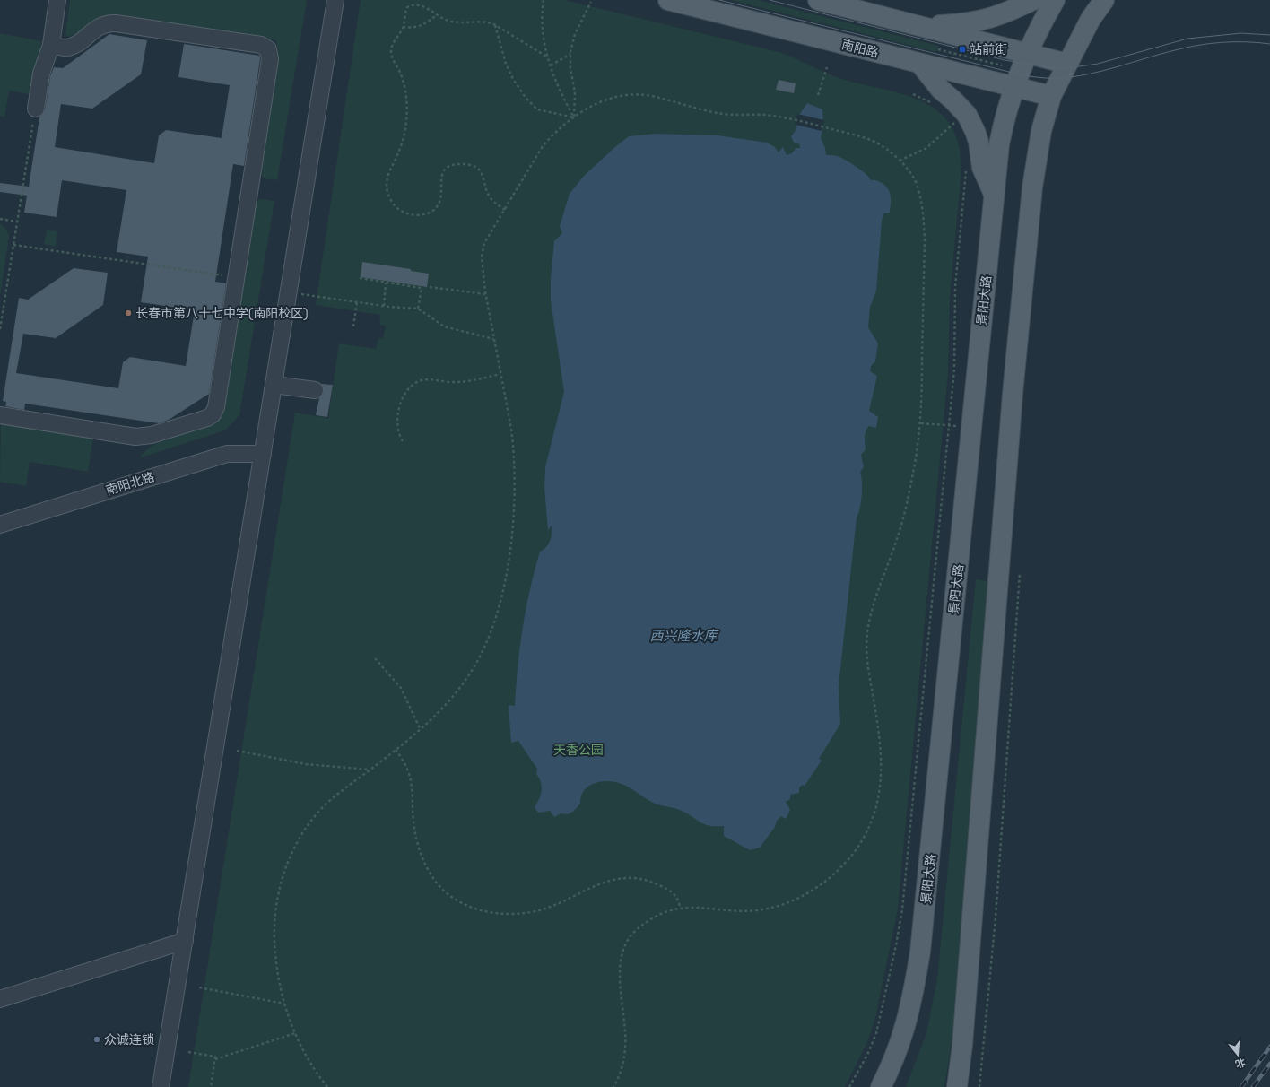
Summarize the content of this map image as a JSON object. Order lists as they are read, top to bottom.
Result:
{
  "streets": {
    "main road": ["南阳路", "景阳大路"],
    "street": ["南阳北路"]
  },
  "crossings": [
    ["南阳路", "景阳大路"]
  ],
  "water": ["西兴隆水库"],
  "parks": ["天香公园"],
  "places": {
    "transit": ["站前街"],
    "other": ["长春市第八十七中学(南阳校区)", "众诚连锁"]
  },
  "north": "bottom"
}
